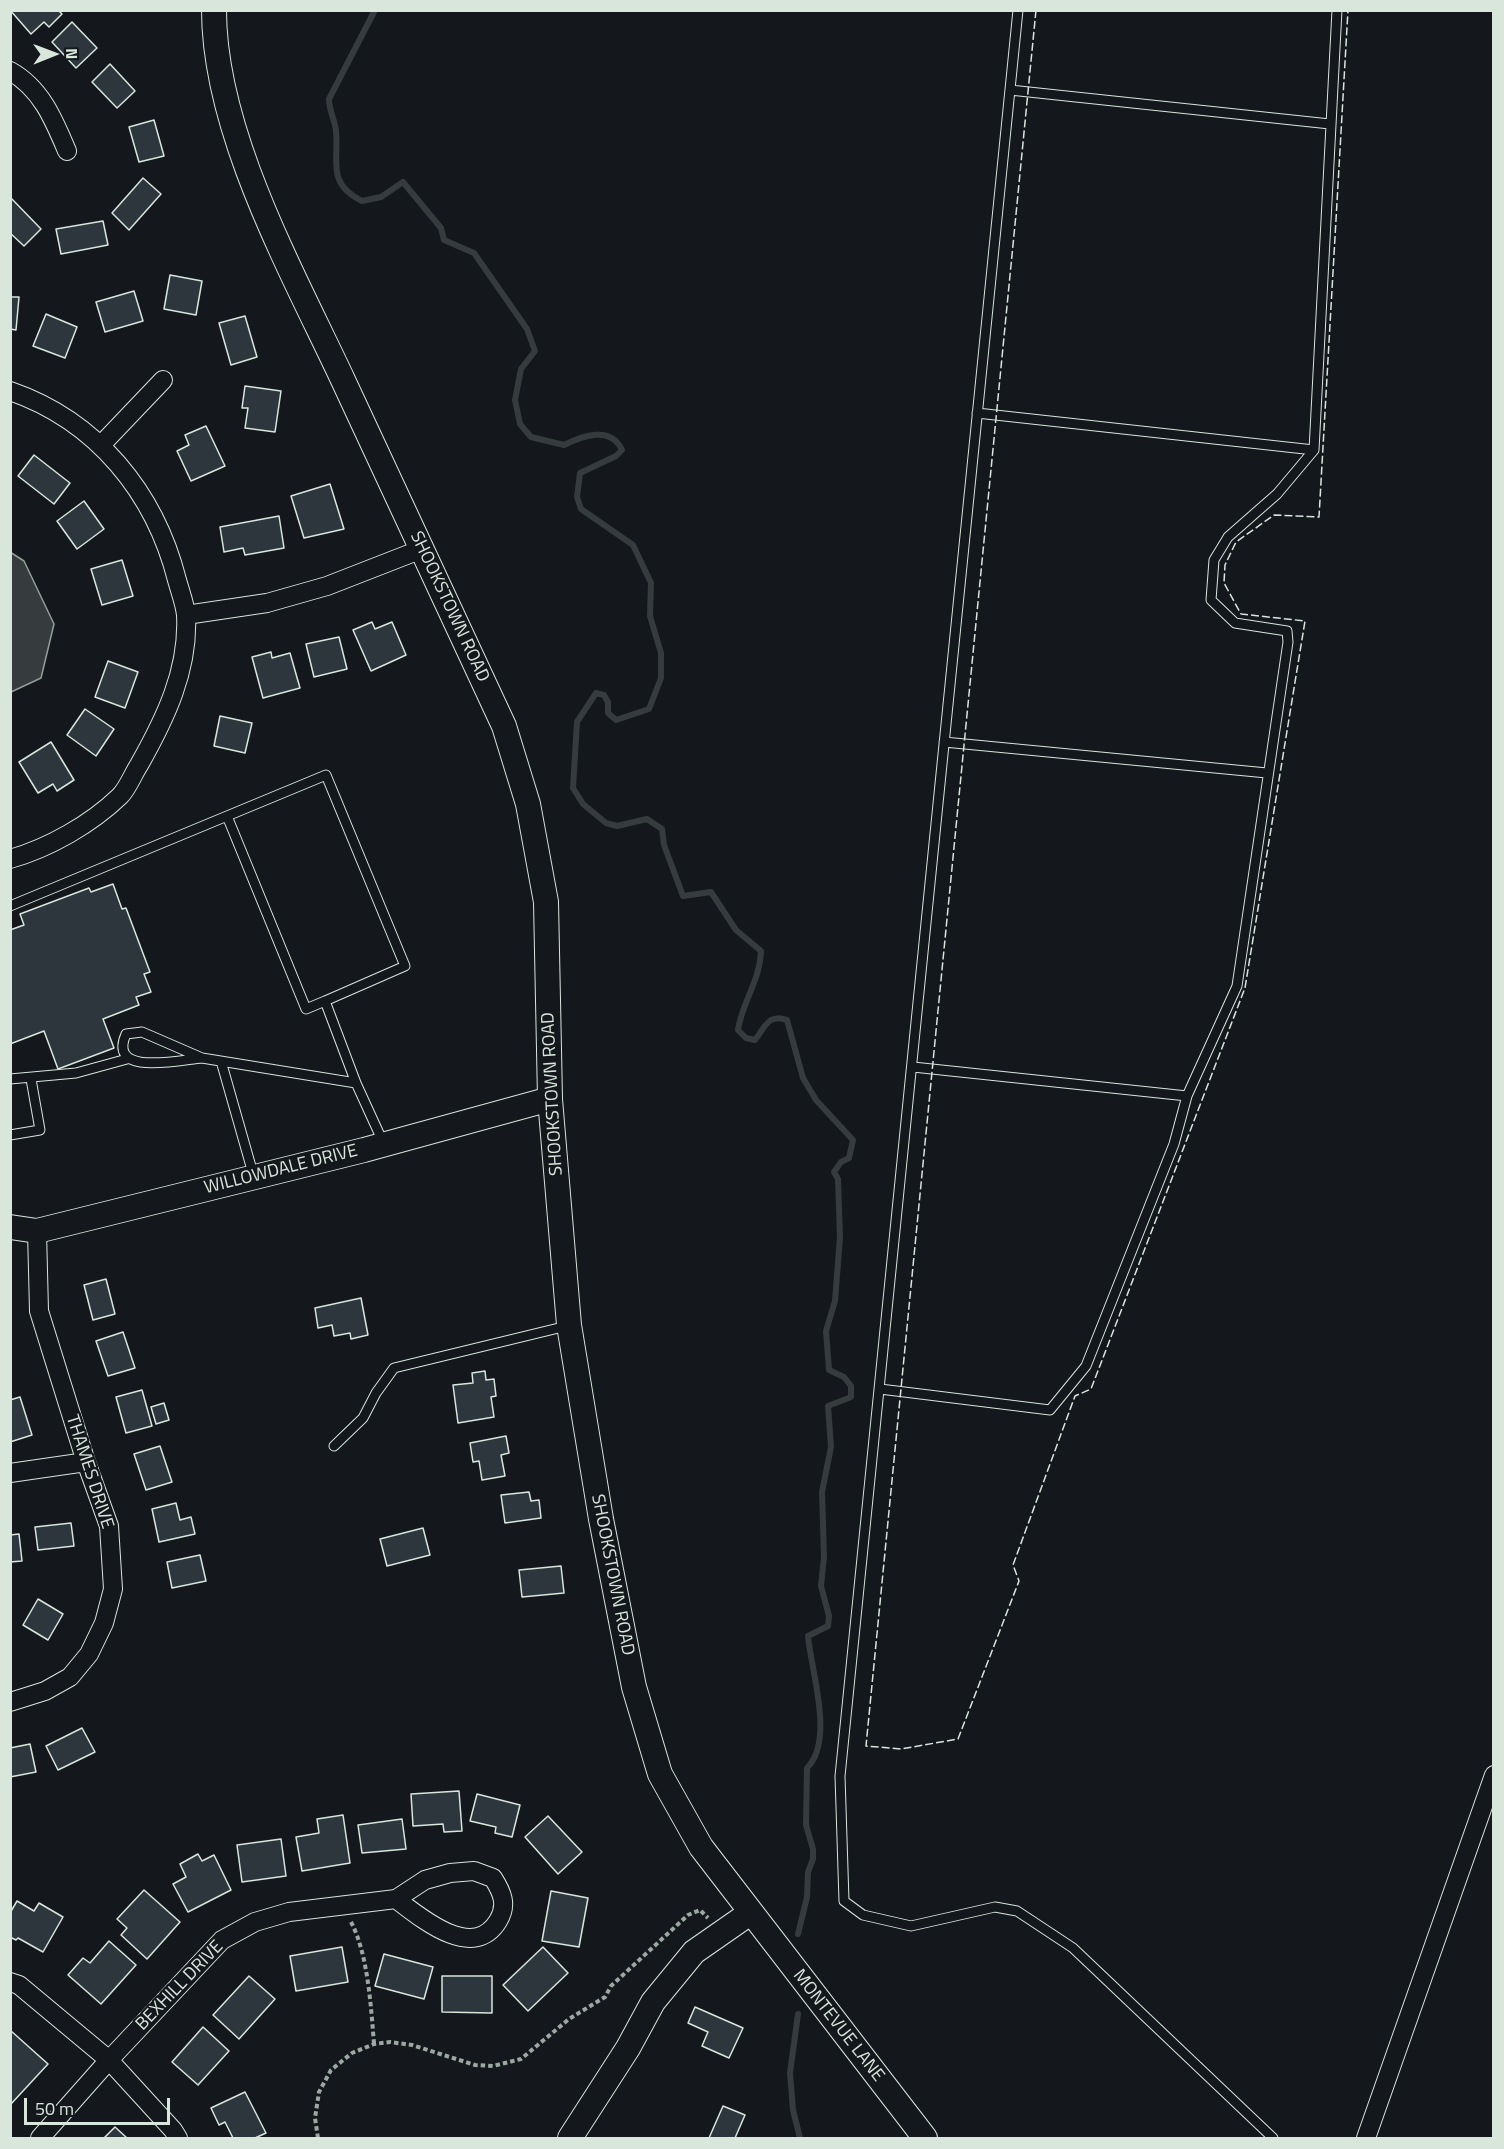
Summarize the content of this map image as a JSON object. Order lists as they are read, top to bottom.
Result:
{
  "streets": {
    "street": [
      "SHOOKSTOWN ROAD",
      "WILLOWDALE DRIVE",
      "THAMES DRIVE",
      "BEXHILL DRIVE",
      "MONTEVUE LANE"
    ]
  },
  "crossings": [
    ["SHOOKSTOWN ROAD", "WILLOWDALE DRIVE"],
    ["SHOOKSTOWN ROAD", "MONTEVUE LANE"],
    ["WILLOWDALE DRIVE", "THAMES DRIVE"]
  ],
  "scale_bar": "50 m",
  "north": "right"
}
